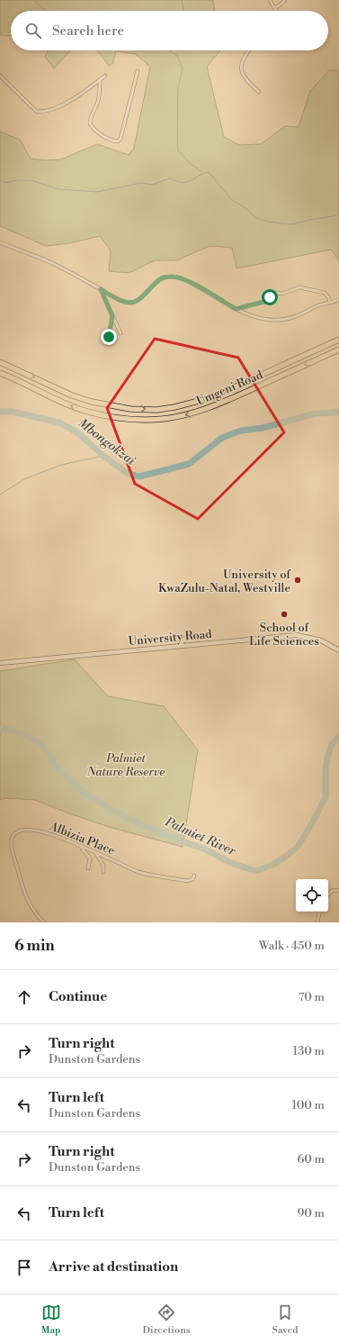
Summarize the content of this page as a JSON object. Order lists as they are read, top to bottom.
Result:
{
  "streets": {
    "highway": ["Umgeni Road"],
    "street": ["University Road", "Albizia Place"]
  },
  "water": ["Mbongokzai", "Palmiet River"],
  "parks": ["Palmiet Nature Reserve"],
  "places": ["University of KwaZulu-Natal, Westville", "School of Life Sciences"],
  "page": {
    "search": "Search here",
    "heading": ["6 min", "Walk · 450 m"],
    "list": [
      ["Continue", "70 m"],
      ["Turn right", "Dunston Gardens", "130 m"],
      ["Turn left", "Dunston Gardens", "100 m"],
      ["Turn right", "Dunston Gardens", "60 m"],
      ["Turn left", "90 m"],
      "Arrive at destination"
    ],
    "nav": ["Map", "Directions", "Saved"]
  }
}
